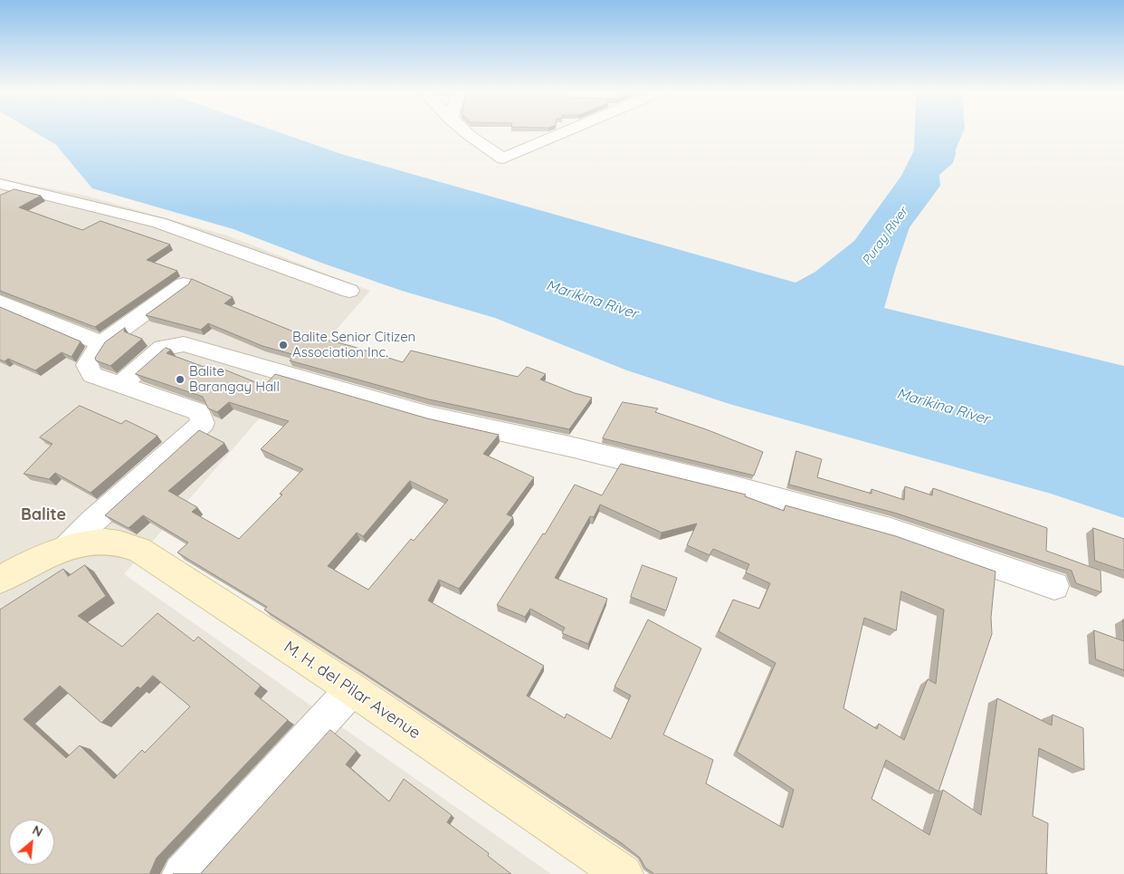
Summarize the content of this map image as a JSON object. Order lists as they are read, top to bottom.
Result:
{
  "streets": {
    "main road": ["M. H. del Pilar Avenue"]
  },
  "districts": ["Balite"],
  "water": ["Puray River", "Marikina River"],
  "places": ["Balite Senior Citizen Association Inc.", "Balite Barangay Hall"],
  "north": "top right"
}
